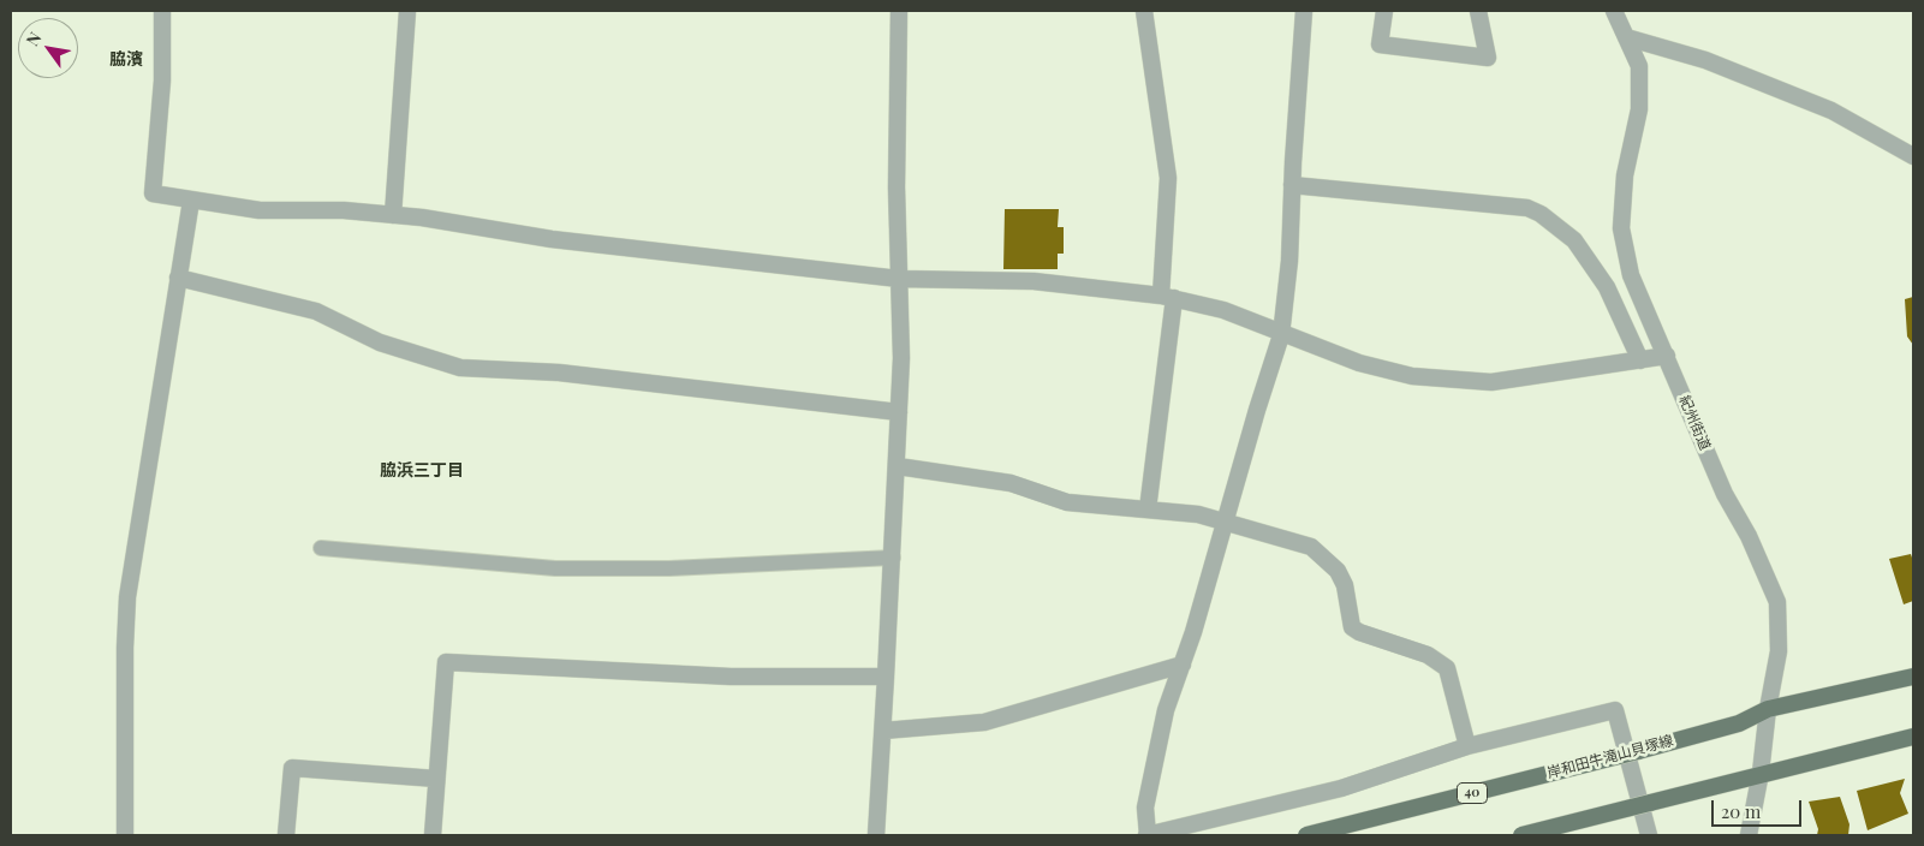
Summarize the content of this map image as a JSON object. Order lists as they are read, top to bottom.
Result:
{
  "streets": {
    "main road": ["岸和田牛滝山貝塚線", "40"],
    "street": ["紀州街道"]
  },
  "crossings": [
    ["紀州街道", "岸和田牛滝山貝塚線"]
  ],
  "districts": ["脇濱", "脇浜三丁目"],
  "scale_bar": "20 m",
  "north": "top left"
}
